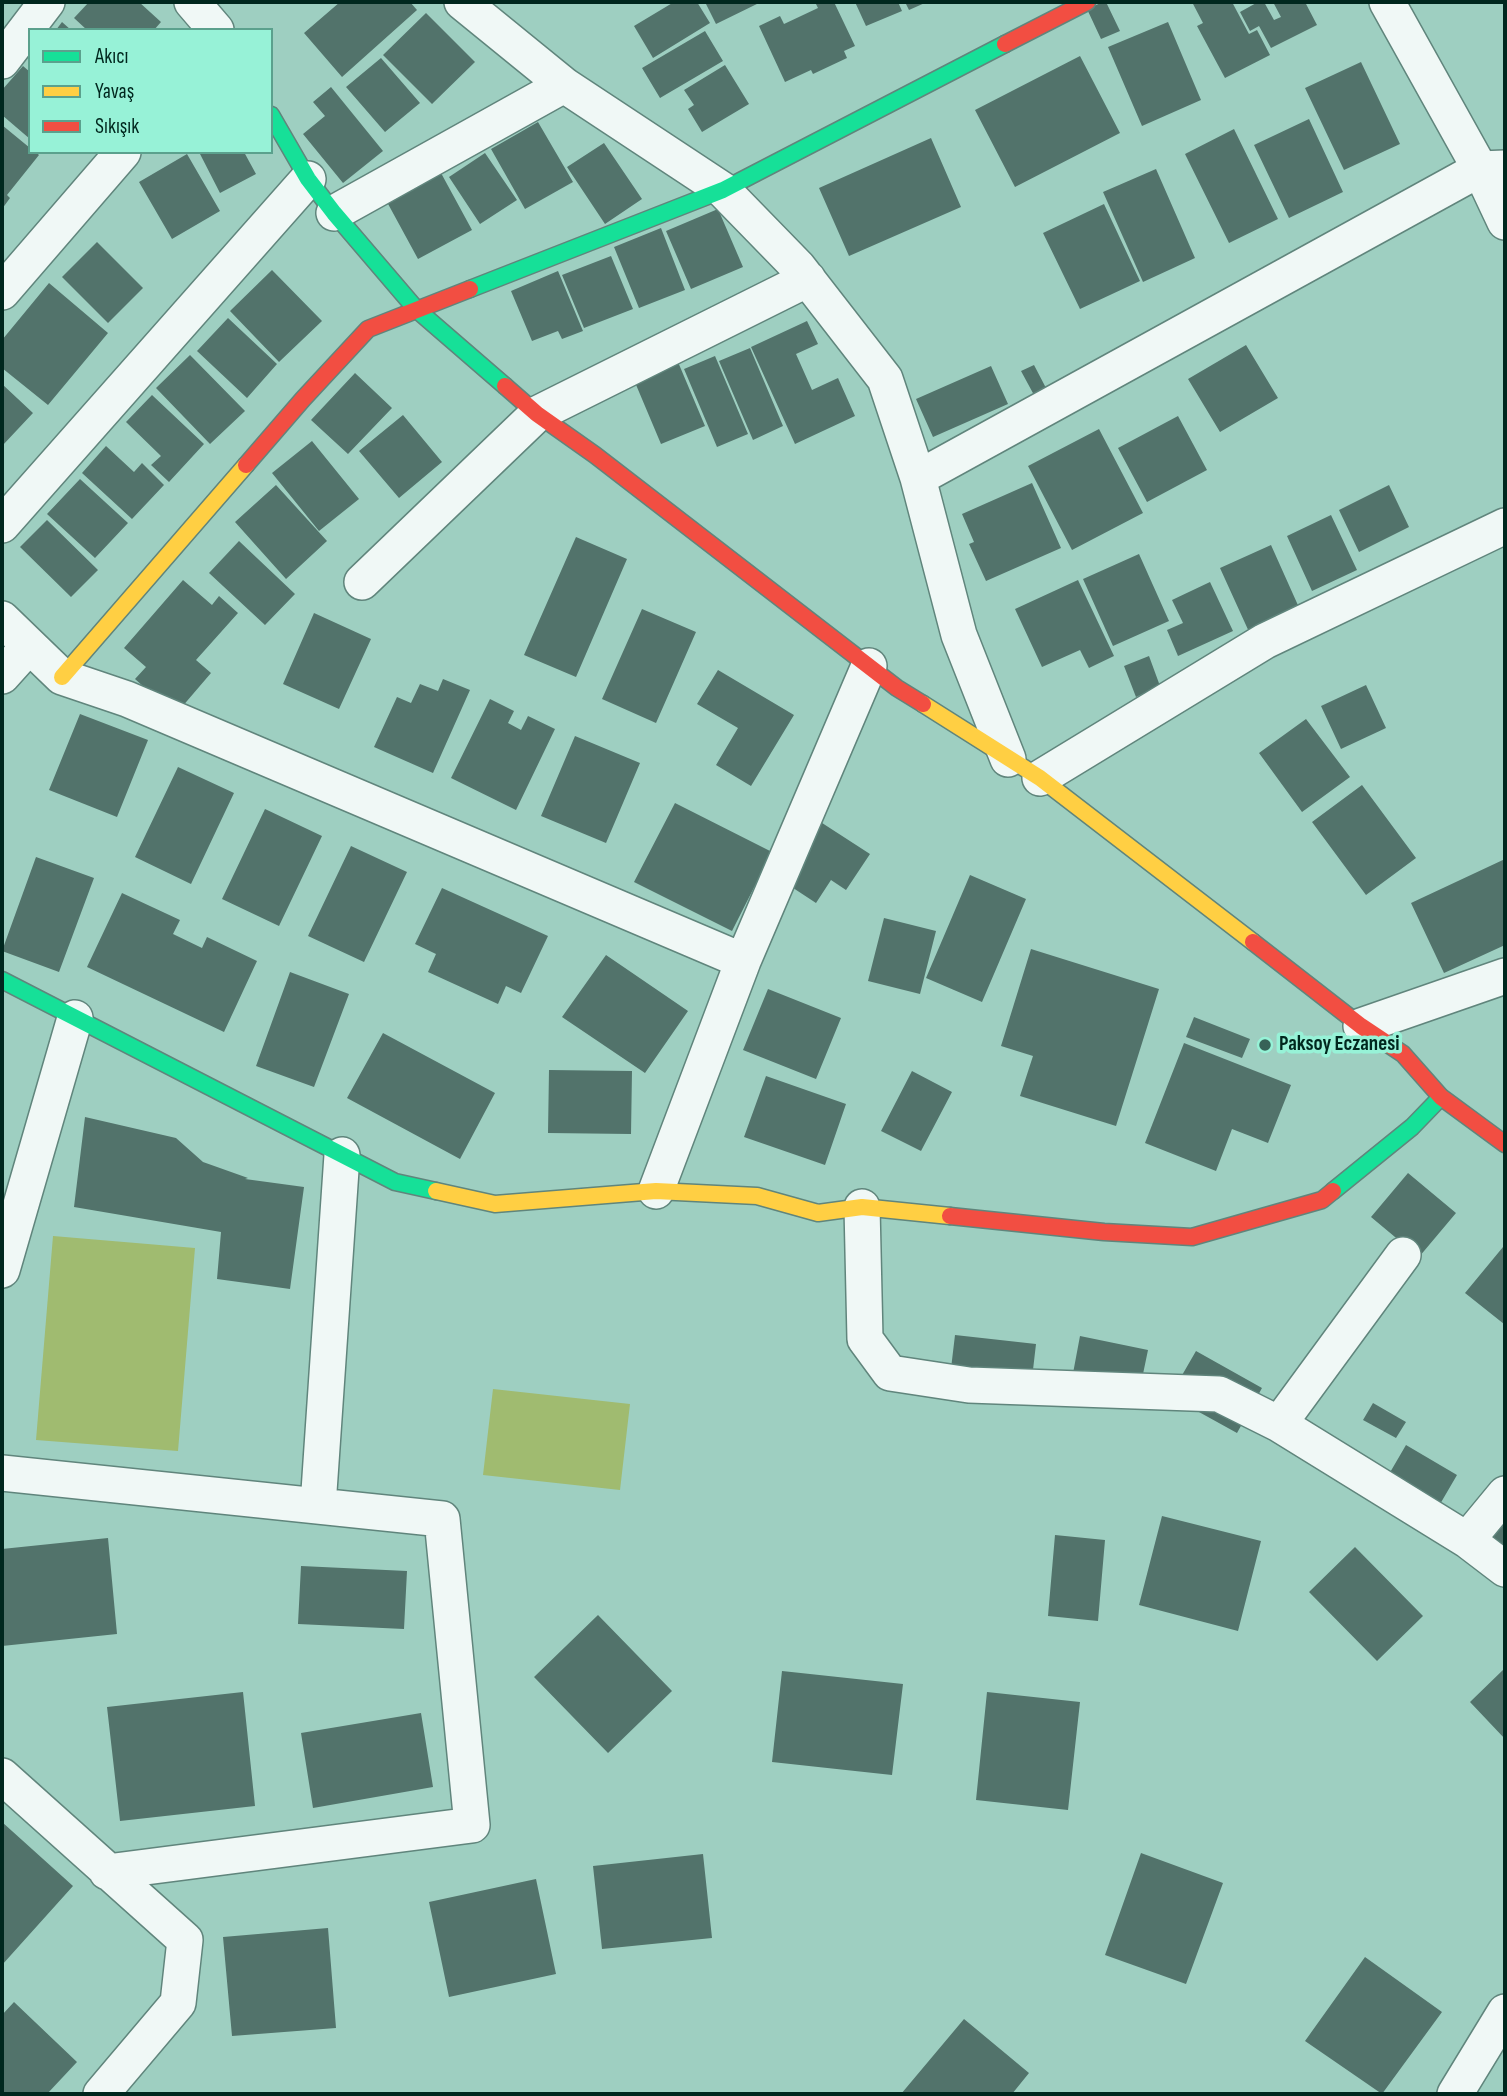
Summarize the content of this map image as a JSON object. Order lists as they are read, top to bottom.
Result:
{
  "places": ["Paksoy Eczanesi"],
  "legend": ["Akıcı", "Yavaş", "Sıkışık"]
}
